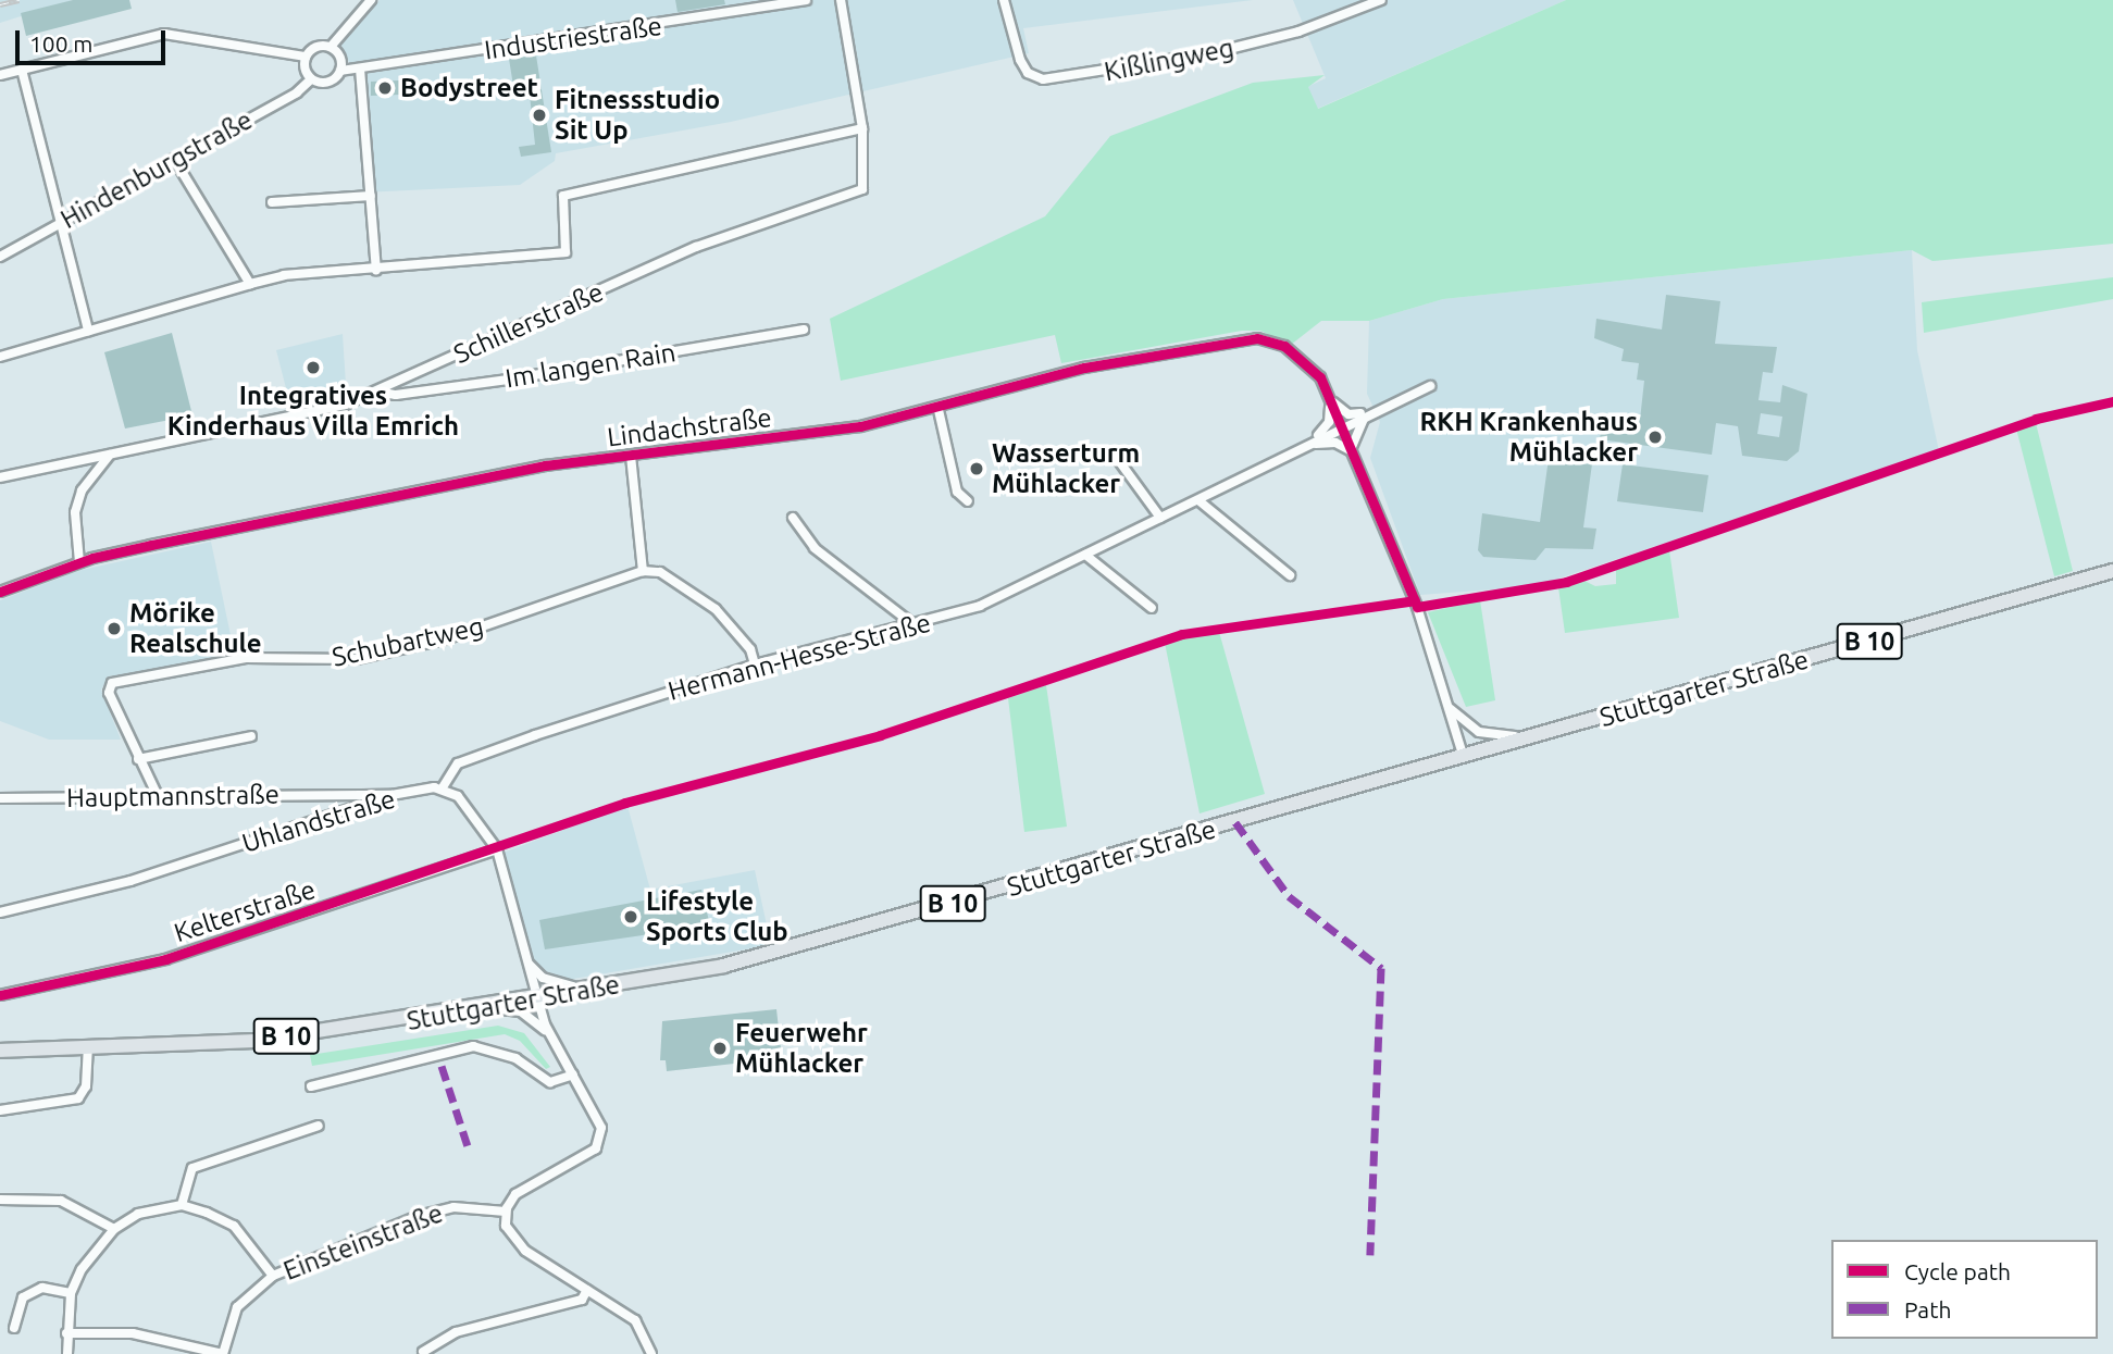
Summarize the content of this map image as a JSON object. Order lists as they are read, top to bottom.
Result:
{
  "streets": {
    "main road": ["B 10", "Stuttgarter Straße"],
    "street": [
      "Industriestraße",
      "Kißlingweg",
      "Hindenburgstraße",
      "Schillerstraße",
      "Im langen Rain",
      "Lindachstraße",
      "Schubartweg",
      "Hermann-Hesse-Straße",
      "Hauptmannstraße",
      "Uhlandstraße",
      "Kelterstraße",
      "Einsteinstraße"
    ]
  },
  "crossings": [
    ["Industriestraße", "Hindenburgstraße"],
    ["Schillerstraße", "Im langen Rain"],
    ["Lindachstraße", "Hermann-Hesse-Straße"],
    ["Schubartweg", "Hauptmannstraße"],
    ["Hermann-Hesse-Straße", "Uhlandstraße"],
    ["Hauptmannstraße", "Uhlandstraße"]
  ],
  "places": [
    "Bodystreet",
    "Fitnessstudio Sit Up",
    "Integratives Kinderhaus Villa Emrich",
    "RKH Krankenhaus Mühlacker",
    "Wasserturm Mühlacker",
    "Mörike Realschule",
    "Lifestyle Sports Club",
    "Feuerwehr Mühlacker"
  ],
  "legend": ["Cycle path", "Path"],
  "scale_bar": "100 m"
}
